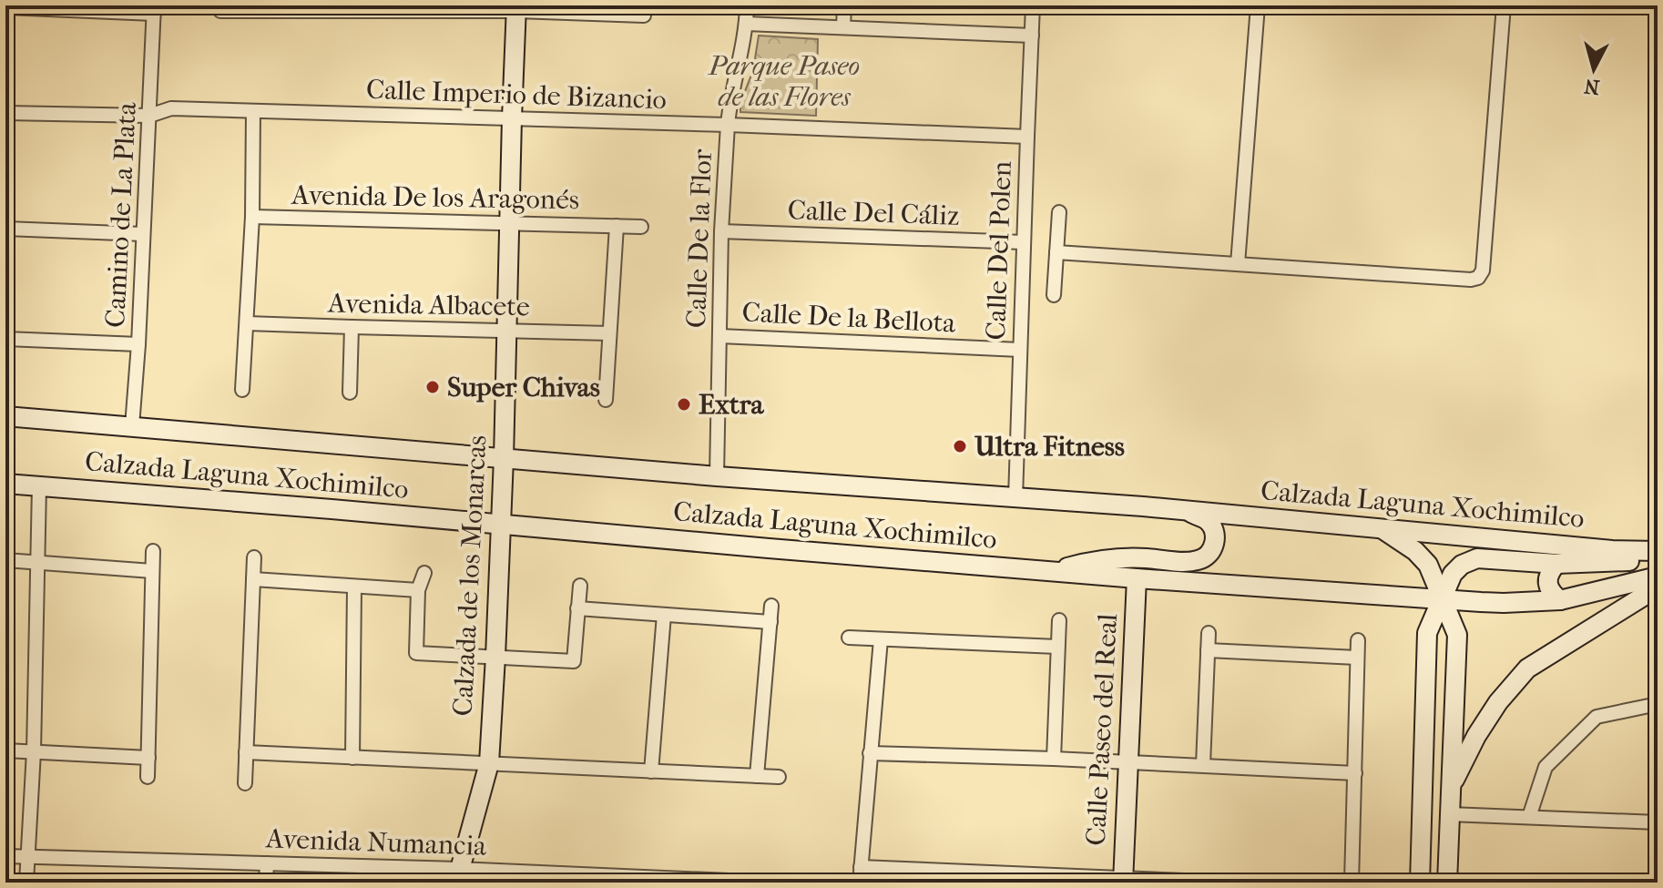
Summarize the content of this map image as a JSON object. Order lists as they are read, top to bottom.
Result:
{
  "streets": {
    "main road": ["Calzada Laguna Xochimilco", "Calzada de los Monarcas", "Calle Paseo del Real"],
    "street": [
      "Calle Imperio de Bizancio",
      "Avenida De los Aragonés",
      "Calle Del Cáliz",
      "Camino de La Plata",
      "Calle De la Flor",
      "Calle Del Polen",
      "Avenida Albacete",
      "Calle De la Bellota",
      "Avenida Numancia"
    ]
  },
  "crossings": [
    ["Calle Imperio de Bizancio", "Camino de La Plata"],
    ["Calle Imperio de Bizancio", "Calle De la Flor"],
    ["Calle Imperio de Bizancio", "Calle Del Polen"],
    ["Calle Imperio de Bizancio", "Calzada de los Monarcas"],
    ["Avenida De los Aragonés", "Calzada de los Monarcas"],
    ["Calle Del Cáliz", "Calle De la Flor"],
    ["Calle Del Cáliz", "Calle Del Polen"],
    ["Camino de La Plata", "Calzada Laguna Xochimilco"],
    ["Calle De la Flor", "Calle De la Bellota"],
    ["Calle De la Flor", "Calzada Laguna Xochimilco"],
    ["Calle Del Polen", "Calle De la Bellota"],
    ["Calle Del Polen", "Calzada Laguna Xochimilco"],
    ["Avenida Albacete", "Calzada de los Monarcas"],
    ["Calzada Laguna Xochimilco", "Calzada de los Monarcas"],
    ["Calzada Laguna Xochimilco", "Calle Paseo del Real"],
    ["Calzada de los Monarcas", "Avenida Numancia"]
  ],
  "parks": ["Parque Paseo de las Flores"],
  "places": ["Super Chivas", "Extra", "Ultra Fitness"],
  "north": "bottom"
}
